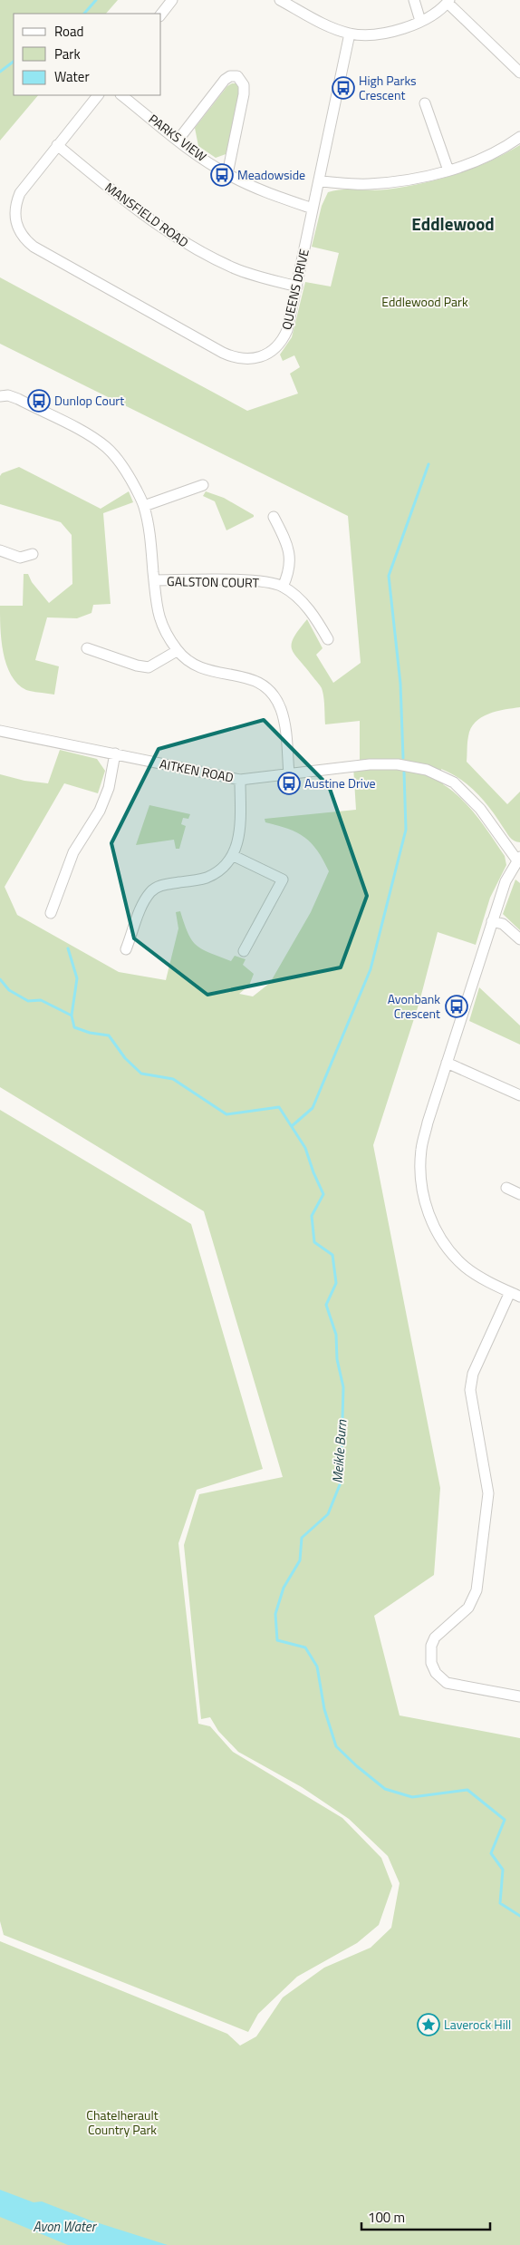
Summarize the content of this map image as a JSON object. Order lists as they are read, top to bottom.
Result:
{
  "streets": {
    "street": [
      "PARKS VIEW",
      "MANSFIELD ROAD",
      "QUEENS DRIVE",
      "GALSTON COURT",
      "AITKEN ROAD"
    ]
  },
  "crossings": [
    ["PARKS VIEW", "QUEENS DRIVE"],
    ["MANSFIELD ROAD", "QUEENS DRIVE"]
  ],
  "districts": ["Eddlewood"],
  "water": ["Meikle Burn", "Avon Water"],
  "parks": ["Eddlewood Park", "Chatelherault Country Park"],
  "places": {
    "bus stop": [
      "High Parks Crescent",
      "Meadowside",
      "Dunlop Court",
      "Austine Drive",
      "Avonbank Crescent"
    ],
    "place": ["Laverock Hill"]
  },
  "legend": ["Road", "Park", "Water"],
  "scale_bar": "100 m"
}
